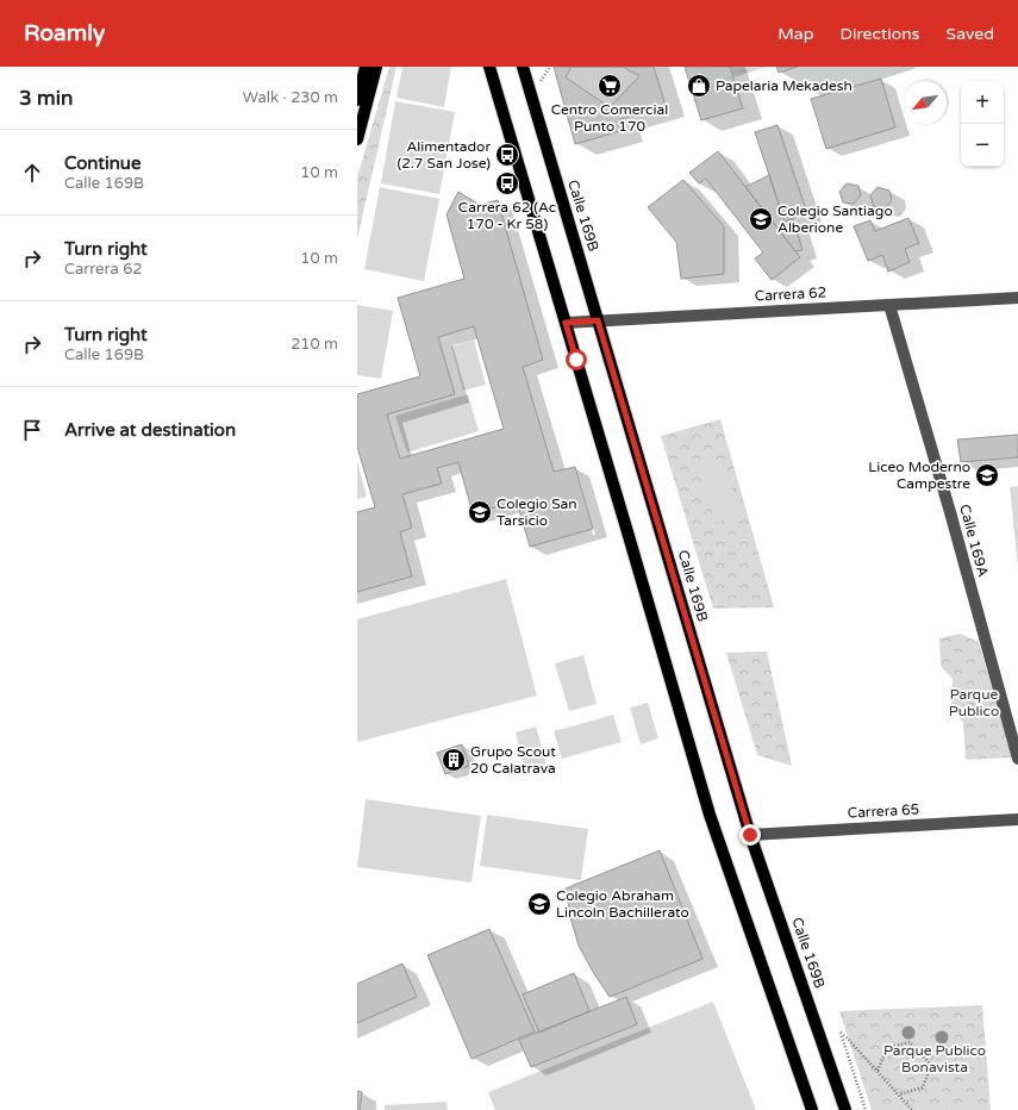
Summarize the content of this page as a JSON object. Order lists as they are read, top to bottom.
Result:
{
  "streets": {
    "main road": ["Calle 169B"],
    "street": ["Carrera 62", "Calle 169A", "Carrera 65"]
  },
  "crossings": [
    ["Calle 169B", "Carrera 62"],
    ["Calle 169B", "Carrera 65"],
    ["Carrera 62", "Calle 169A"]
  ],
  "parks": ["Parque Publico", "Parque Publico Bonavista"],
  "places": {
    "supermarket": ["Centro Comercial Punto 170"],
    "shop": ["Papelaria Mekadesh"],
    "bus stop": ["Alimentador (2.7 San Jose)", "Carrera 62 (Ac 170 - Kr 58)"],
    "school or university": [
      "Colegio Santiago Alberione",
      "Liceo Moderno Campestre",
      "Colegio San Tarsicio",
      "Colegio Abraham Lincoln Bachillerato"
    ],
    "building": ["Grupo Scout 20 Calatrava"]
  },
  "north": "bottom left",
  "page": {
    "header": "Roamly",
    "nav": ["Map", "Directions", "Saved"],
    "heading": ["3 min", "Walk · 230 m"],
    "map_buttons": ["+", "−"],
    "list": [
      ["Continue", "Calle 169B", "10 m"],
      ["Turn right", "Carrera 62", "10 m"],
      ["Turn right", "Calle 169B", "210 m"],
      "Arrive at destination"
    ]
  }
}
